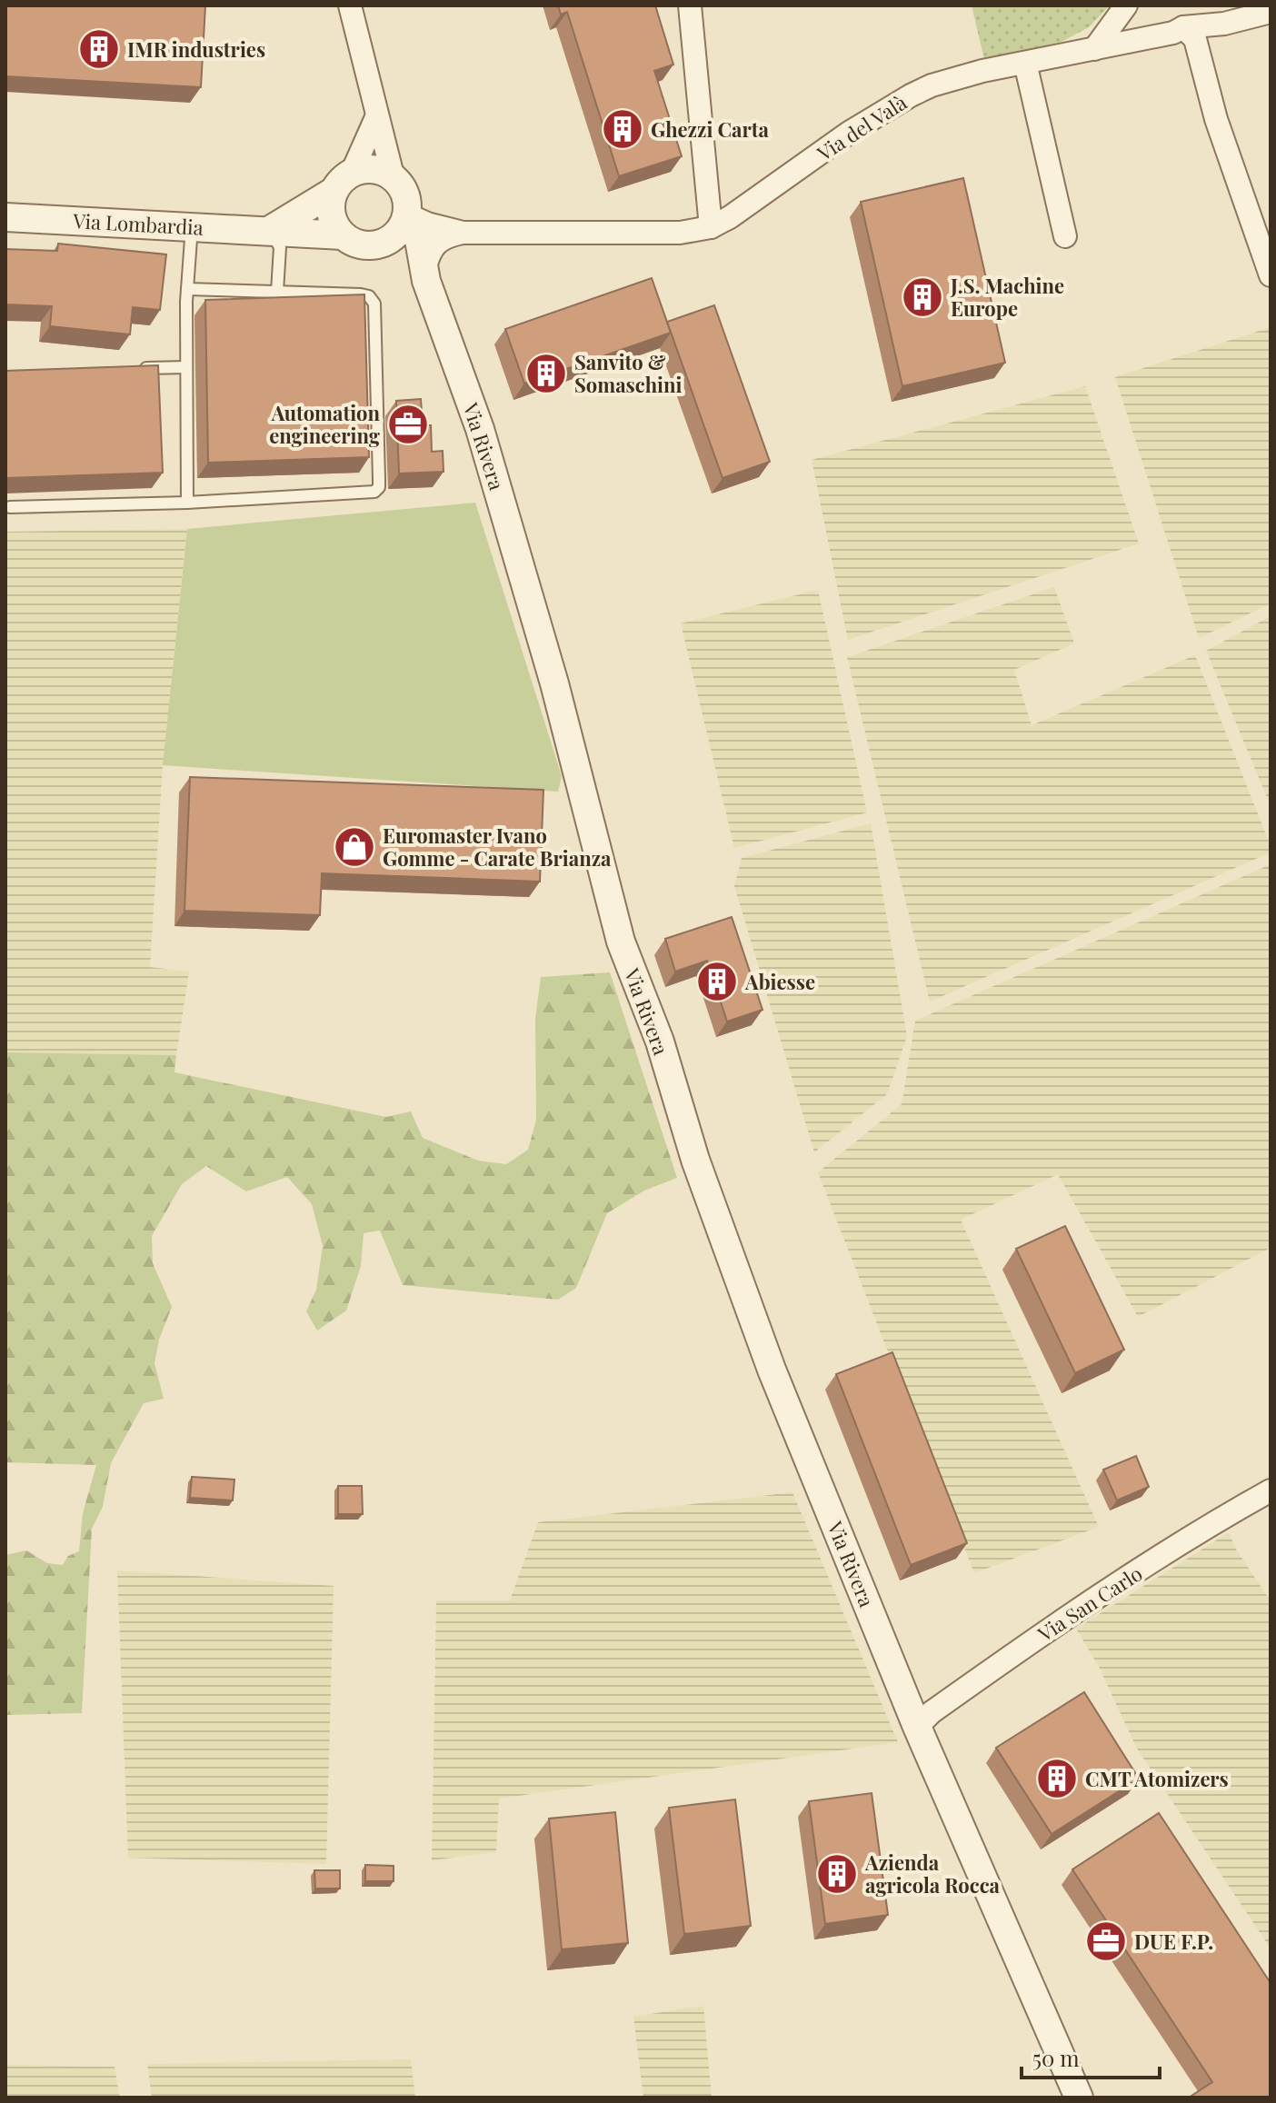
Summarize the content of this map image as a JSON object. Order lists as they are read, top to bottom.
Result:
{
  "streets": {
    "street": [
      "Via del Valà",
      "Via Lombardia",
      "Via Rivera",
      "Via San Carlo"
    ]
  },
  "crossings": [
    ["Via del Valà", "Via Lombardia"],
    ["Via del Valà", "Via Rivera"],
    ["Via Lombardia", "Via Rivera"],
    ["Via Rivera", "Via San Carlo"]
  ],
  "places": {
    "building": [
      "IMR industries",
      "Ghezzi Carta",
      "J.S. Machine Europe",
      "Sanvito & Somaschini",
      "Abiesse",
      "CMT Atomizers",
      "Azienda agricola Rocca"
    ],
    "office": ["Automation engineering", "DUE F.P."],
    "shop": ["Euromaster Ivano Gomme - Carate Brianza"]
  },
  "scale_bar": "50 m"
}
